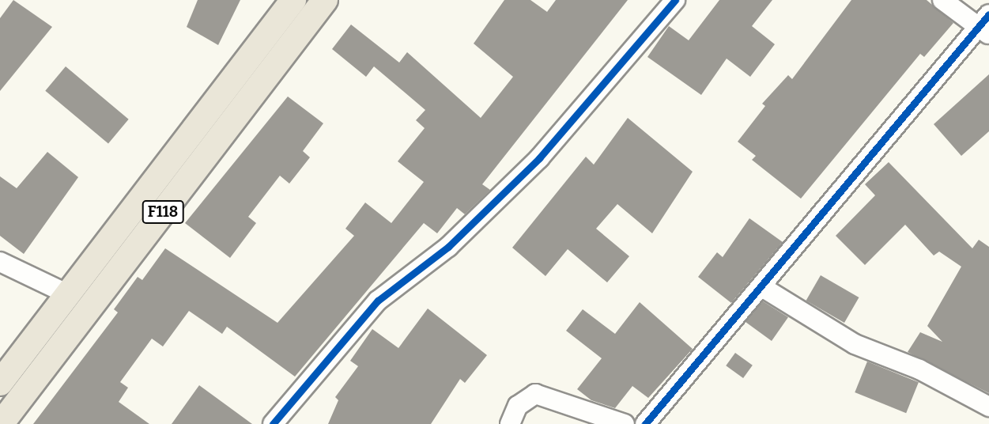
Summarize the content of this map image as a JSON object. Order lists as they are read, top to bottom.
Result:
{
  "streets": {
    "main road": ["F118"]
  }
}
